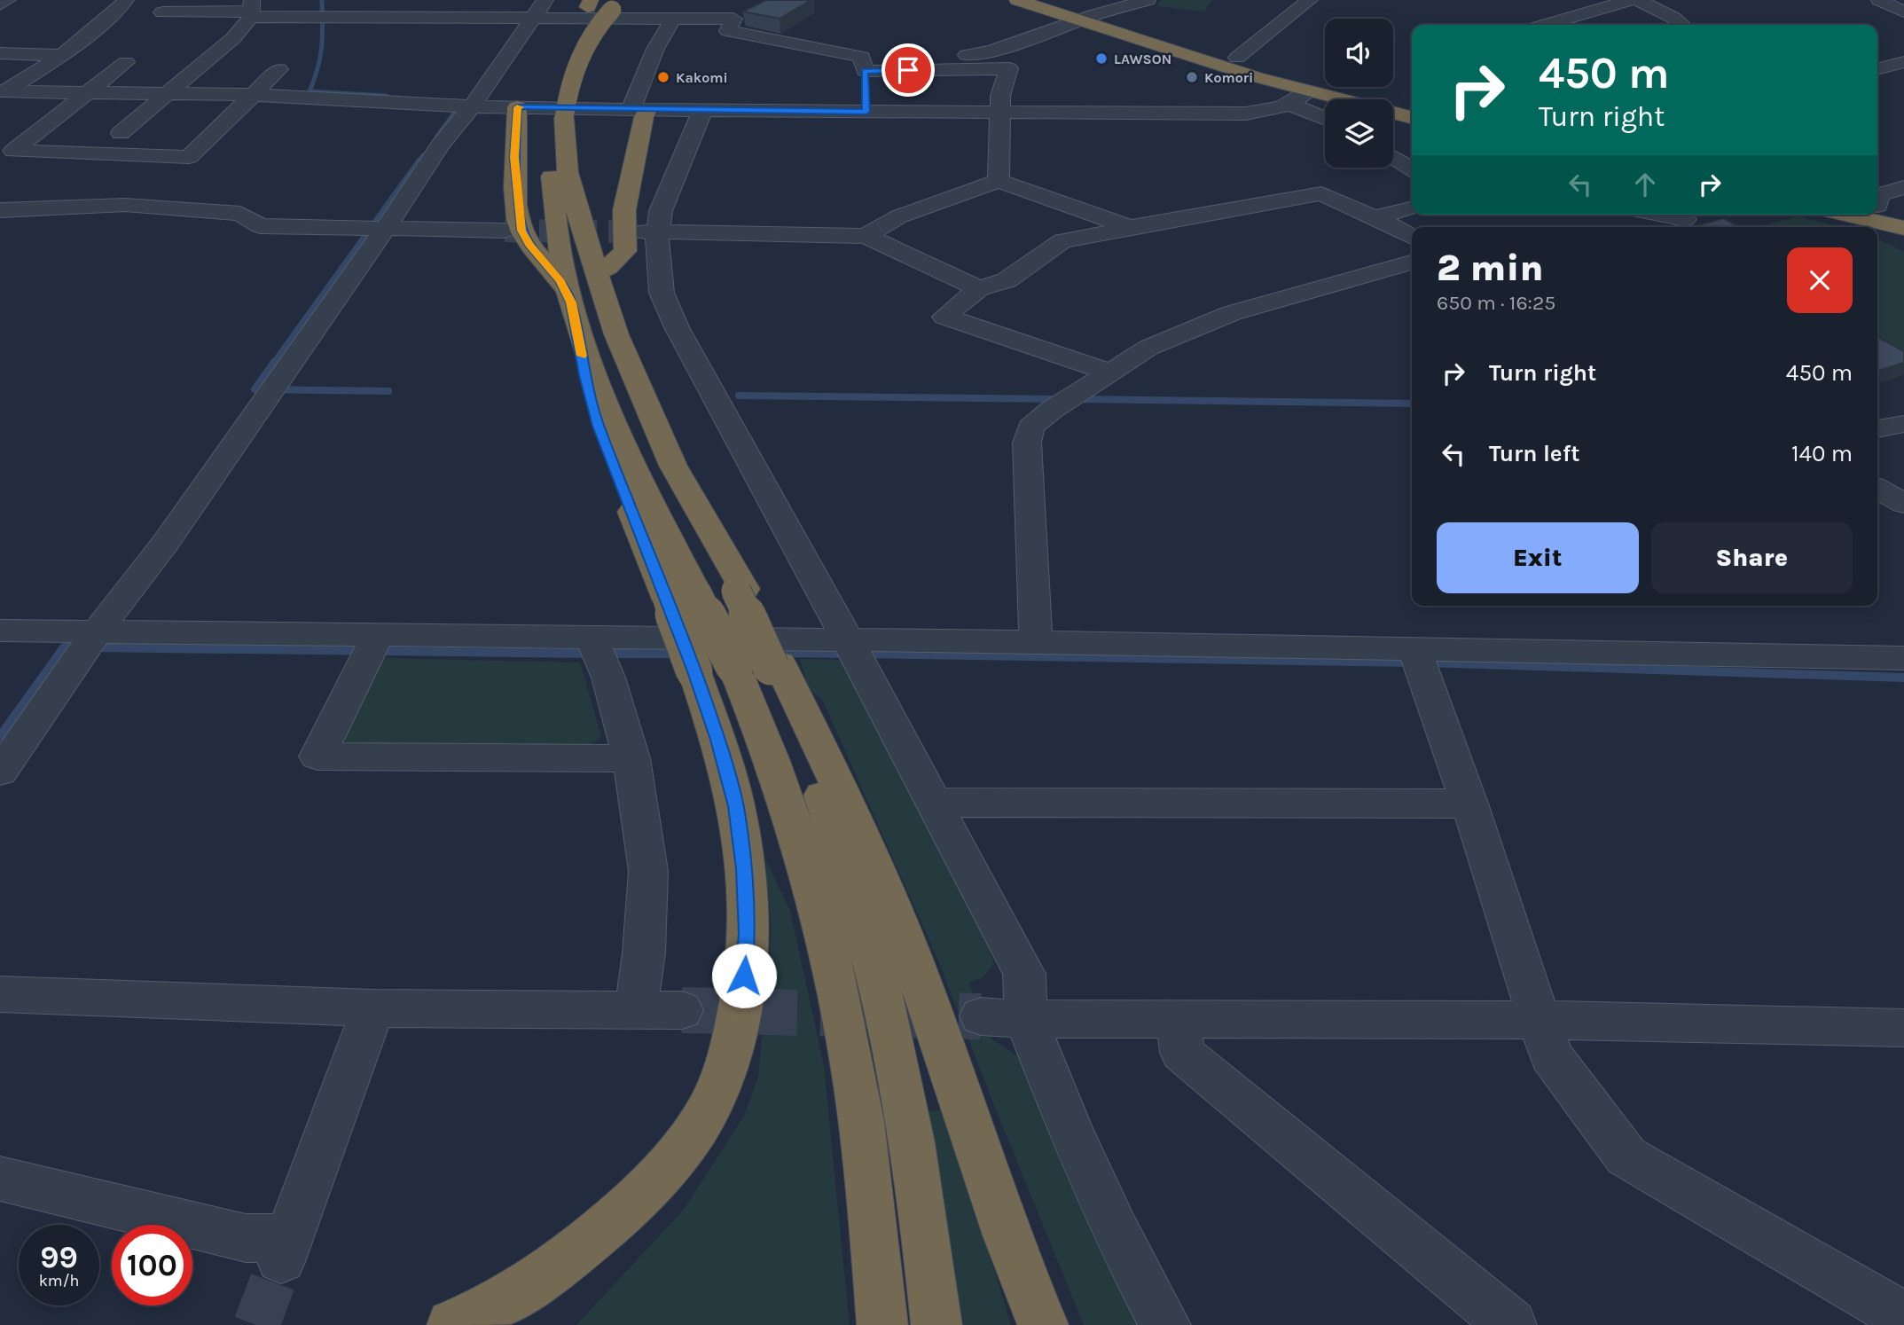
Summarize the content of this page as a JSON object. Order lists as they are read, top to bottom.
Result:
{
  "places": ["LAWSON", "Kakomi", "Komori"],
  "page": {
    "turn": ["450 m", "Turn right"],
    "heading": ["2 min", "650 m · 16:25"],
    "list": [
      {
        "name": "Turn right",
        "value": "450 m"
      },
      {
        "name": "Turn left",
        "value": "140 m"
      }
    ],
    "buttons": ["Exit", "Share"],
    "speed": "99 km/h",
    "limit": "100"
  }
}
